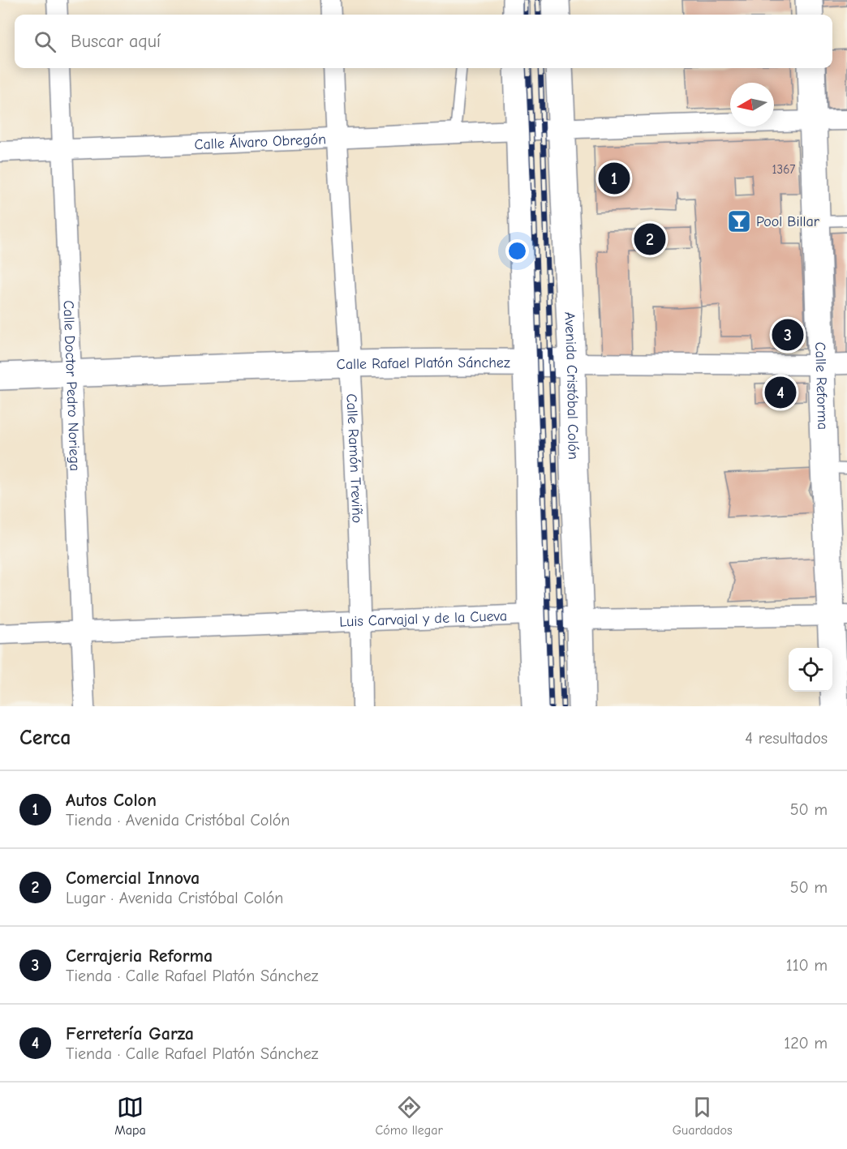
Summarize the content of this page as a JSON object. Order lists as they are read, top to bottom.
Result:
{
  "streets": {
    "main road": ["Calle Rafael Platón Sánchez", "Avenida Cristóbal Colón", "Calle Reforma"],
    "street": [
      "Calle Álvaro Obregón",
      "Calle Doctor Pedro Noriega",
      "Calle Ramón Treviño",
      "Luis Carvajal y de la Cueva"
    ]
  },
  "crossings": [
    ["Calle Álvaro Obregón", "Calle Doctor Pedro Noriega"],
    ["Calle Álvaro Obregón", "Avenida Cristóbal Colón"],
    ["Calle Álvaro Obregón", "Calle Ramón Treviño"],
    ["Calle Rafael Platón Sánchez", "Calle Doctor Pedro Noriega"],
    ["Calle Rafael Platón Sánchez", "Avenida Cristóbal Colón"],
    ["Calle Rafael Platón Sánchez", "Calle Reforma"],
    ["Calle Rafael Platón Sánchez", "Calle Ramón Treviño"],
    ["Calle Doctor Pedro Noriega", "Luis Carvajal y de la Cueva"],
    ["Avenida Cristóbal Colón", "Luis Carvajal y de la Cueva"],
    ["Calle Reforma", "Luis Carvajal y de la Cueva"],
    ["Calle Ramón Treviño", "Luis Carvajal y de la Cueva"]
  ],
  "places": {
    "bar": ["Pool Billar"]
  },
  "house_numbers": ["1367"],
  "north": "left",
  "page": {
    "search": "Buscar aquí",
    "pins": [
      "1",
      "2",
      "3",
      "4"
    ],
    "heading": ["Cerca", "4 resultados"],
    "list": [
      {
        "mark": "1",
        "name": "Autos Colon",
        "note": "Tienda · Avenida Cristóbal Colón",
        "value": "50 m"
      },
      {
        "mark": "2",
        "name": "Comercial Innova",
        "note": "Lugar · Avenida Cristóbal Colón",
        "value": "50 m"
      },
      {
        "mark": "3",
        "name": "Cerrajeria Reforma",
        "note": "Tienda · Calle Rafael Platón Sánchez",
        "value": "110 m"
      },
      {
        "mark": "4",
        "name": "Ferretería Garza",
        "note": "Tienda · Calle Rafael Platón Sánchez",
        "value": "120 m"
      }
    ],
    "nav": ["Mapa", "Cómo llegar", "Guardados"]
  }
}
